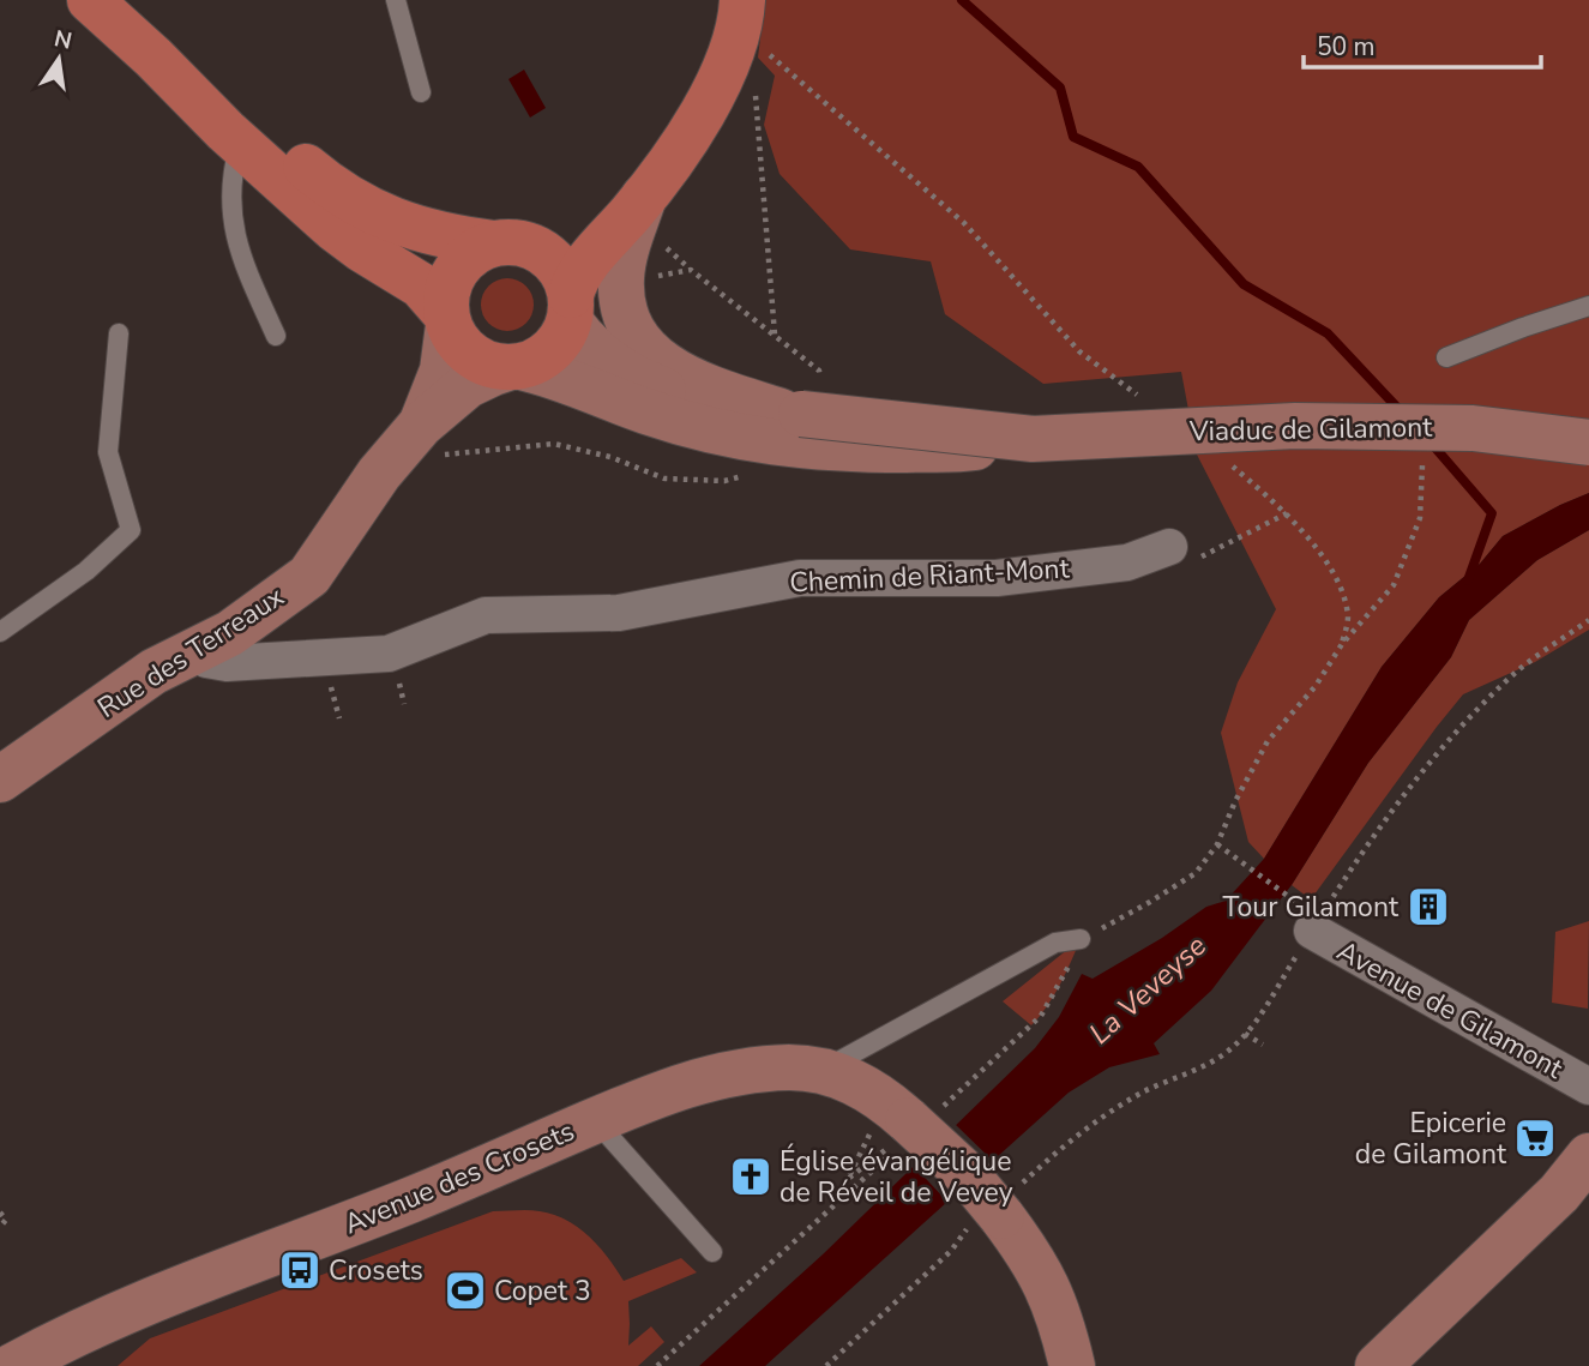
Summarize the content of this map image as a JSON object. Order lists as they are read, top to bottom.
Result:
{
  "streets": {
    "street": [
      "Viaduc de Gilamont",
      "Chemin de Riant-Mont",
      "Rue des Terreaux",
      "Avenue de Gilamont",
      "Avenue des Crosets"
    ]
  },
  "crossings": [
    ["Viaduc de Gilamont", "Rue des Terreaux"],
    ["Chemin de Riant-Mont", "Rue des Terreaux"]
  ],
  "water": ["La Veveyse"],
  "places": {
    "building": ["Tour Gilamont"],
    "supermarket": ["Epicerie de Gilamont"],
    "church": ["Église évangélique de Réveil de Vevey"],
    "bus stop": ["Crosets"],
    "sports": ["Copet 3"]
  },
  "scale_bar": "50 m",
  "north": "top"
}
